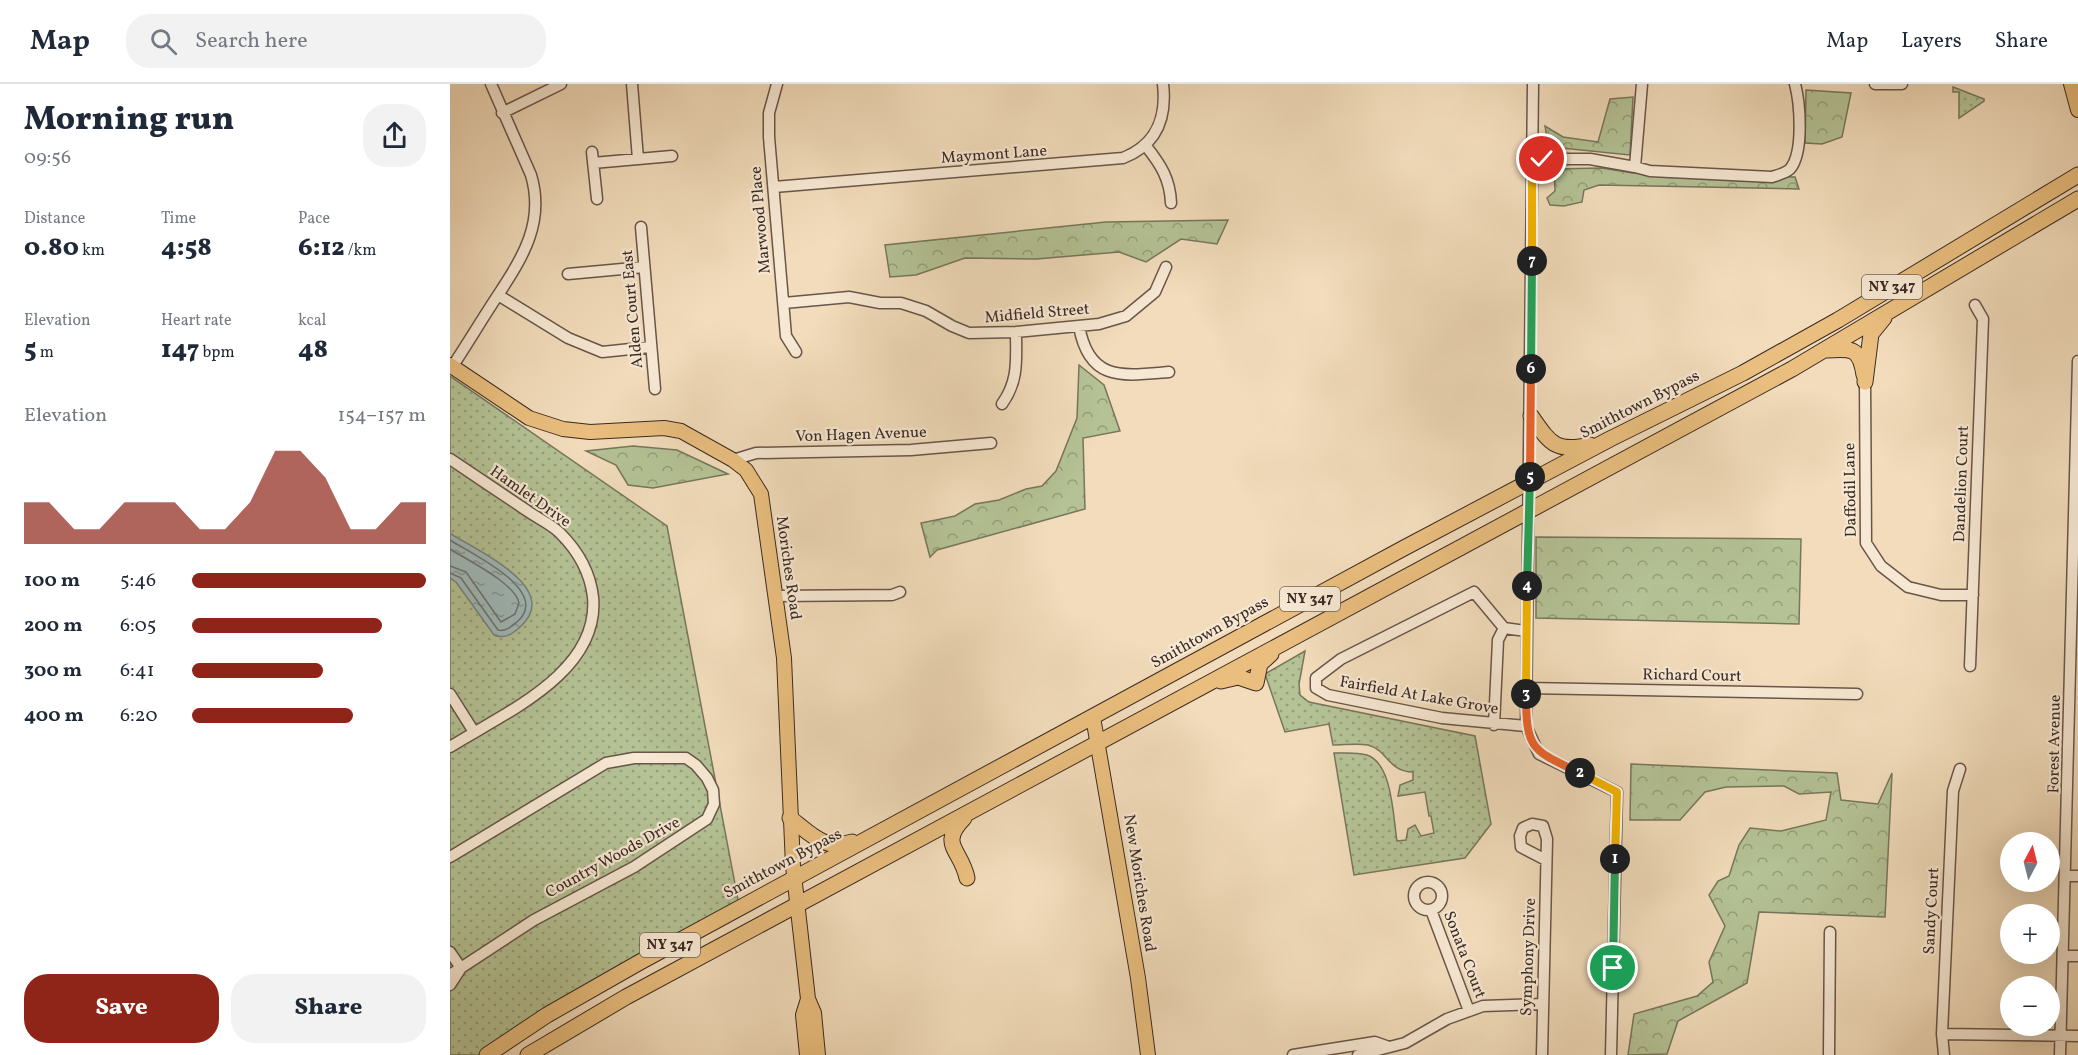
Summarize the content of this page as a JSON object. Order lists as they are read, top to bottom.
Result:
{
  "streets": {
    "highway": ["NY 347", "Smithtown Bypass"],
    "main road": ["Moriches Road", "New Moriches Road"],
    "street": [
      "Maymont Lane",
      "Marwood Place",
      "Alden Court East",
      "Midfield Street",
      "Von Hagen Avenue",
      "Dandelion Court",
      "Daffodil Lane",
      "Hamlet Drive",
      "Richard Court",
      "Fairfield At Lake Grove",
      "Forest Avenue",
      "Country Woods Drive",
      "Sandy Court",
      "Sonata Court",
      "Symphony Drive"
    ]
  },
  "crossings": [
    ["Maymont Lane", "Marwood Place"],
    ["Marwood Place", "Midfield Street"],
    ["NY 347", "Moriches Road"],
    ["NY 347", "New Moriches Road"],
    ["Smithtown Bypass", "Moriches Road"],
    ["Smithtown Bypass", "New Moriches Road"],
    ["Von Hagen Avenue", "Moriches Road"],
    ["Dandelion Court", "Daffodil Lane"]
  ],
  "north": "top",
  "page": {
    "header": "Map",
    "search": "Search here",
    "nav": ["Map", "Layers", "Share"],
    "heading": ["Morning run", "09:56"],
    "stats": [
      ["Distance", "0.80 km"],
      ["Time", "4:58"],
      ["Pace", "6:12 /km"],
      ["Elevation", "5 m"],
      ["Heart rate", "147 bpm"],
      ["kcal", "48"]
    ],
    "pins": [
      "7",
      "6",
      "5",
      "4",
      "3",
      "2",
      "1"
    ],
    "chart": ["Elevation", "154–157 m"],
    "list": [
      {
        "name": "100 m",
        "note": "5:46"
      },
      {
        "name": "200 m",
        "note": "6:05"
      },
      {
        "name": "300 m",
        "note": "6:41"
      },
      {
        "name": "400 m",
        "note": "6:20"
      }
    ],
    "map_buttons": ["+", "−"],
    "buttons": ["Save", "Share"]
  }
}
